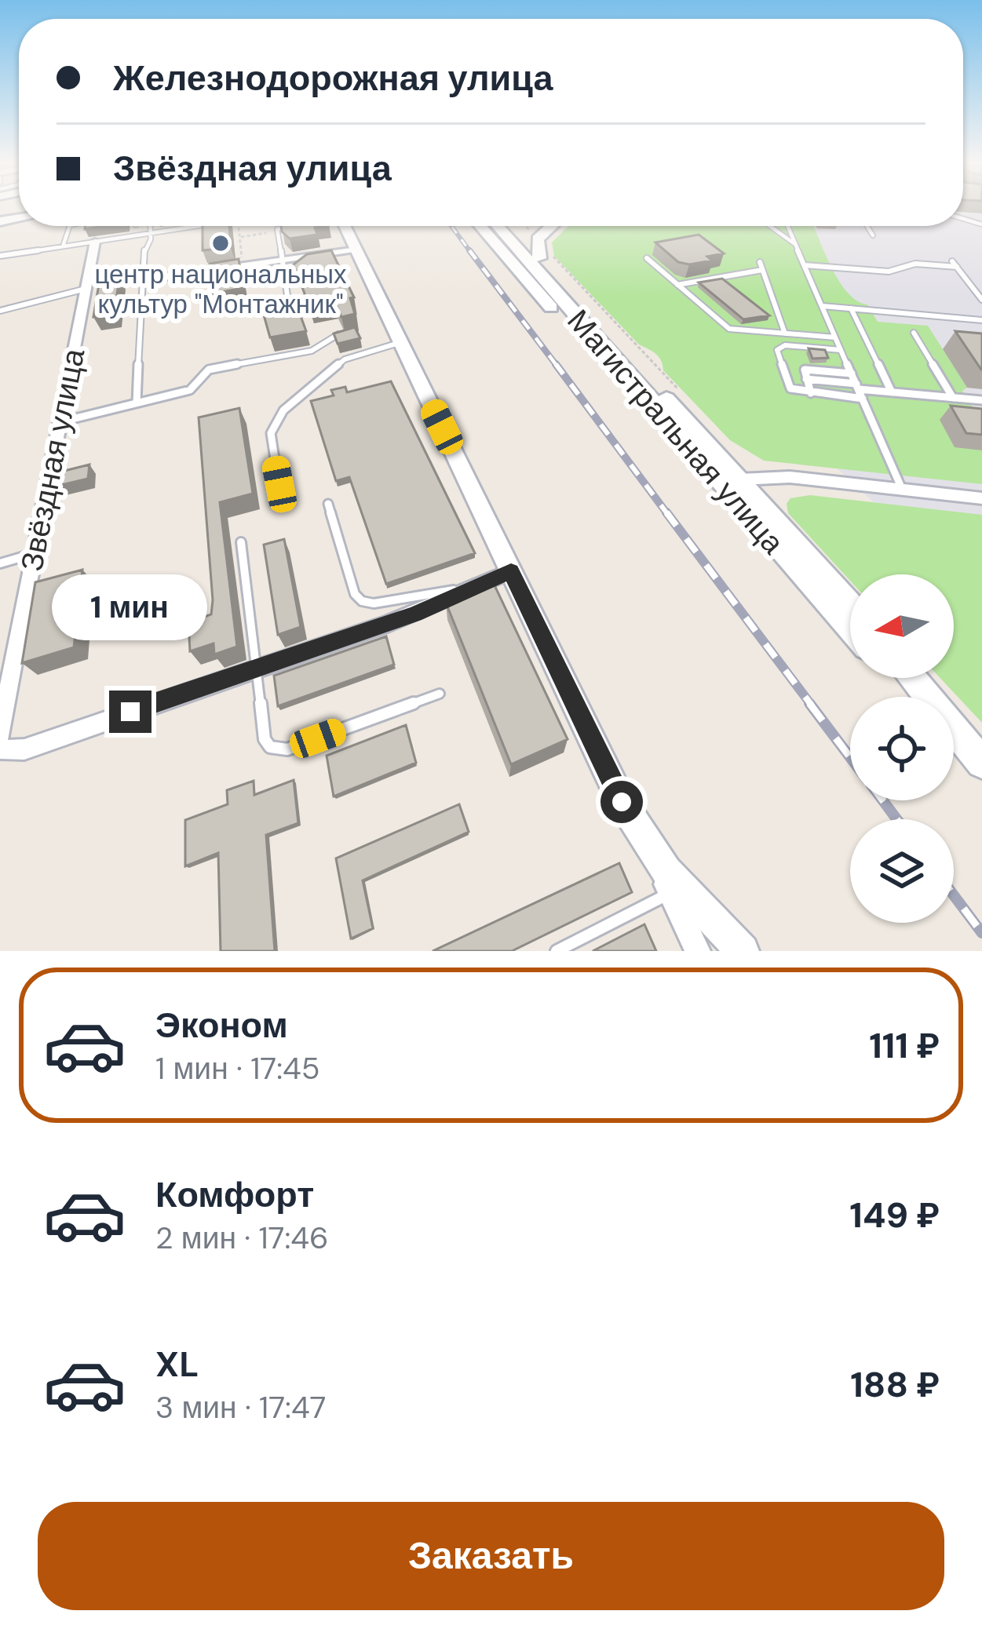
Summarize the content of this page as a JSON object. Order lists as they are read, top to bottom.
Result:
{
  "streets": {
    "main road": ["Магистральная улица"],
    "street": ["Звёздная улица"]
  },
  "places": ["центр национальных культур \"Монтажник\""],
  "north": "left",
  "page": {
    "banner": ["Железнодорожная улица", "Звёздная улица"],
    "bubble": "1 мин",
    "list": [
      {
        "name": "Эконом",
        "note": "1 мин · 17:45",
        "value": "111 ₽"
      },
      {
        "name": "Комфорт",
        "note": "2 мин · 17:46",
        "value": "149 ₽"
      },
      {
        "name": "XL",
        "note": "3 мин · 17:47",
        "value": "188 ₽"
      }
    ],
    "buttons": "Заказать"
  }
}
